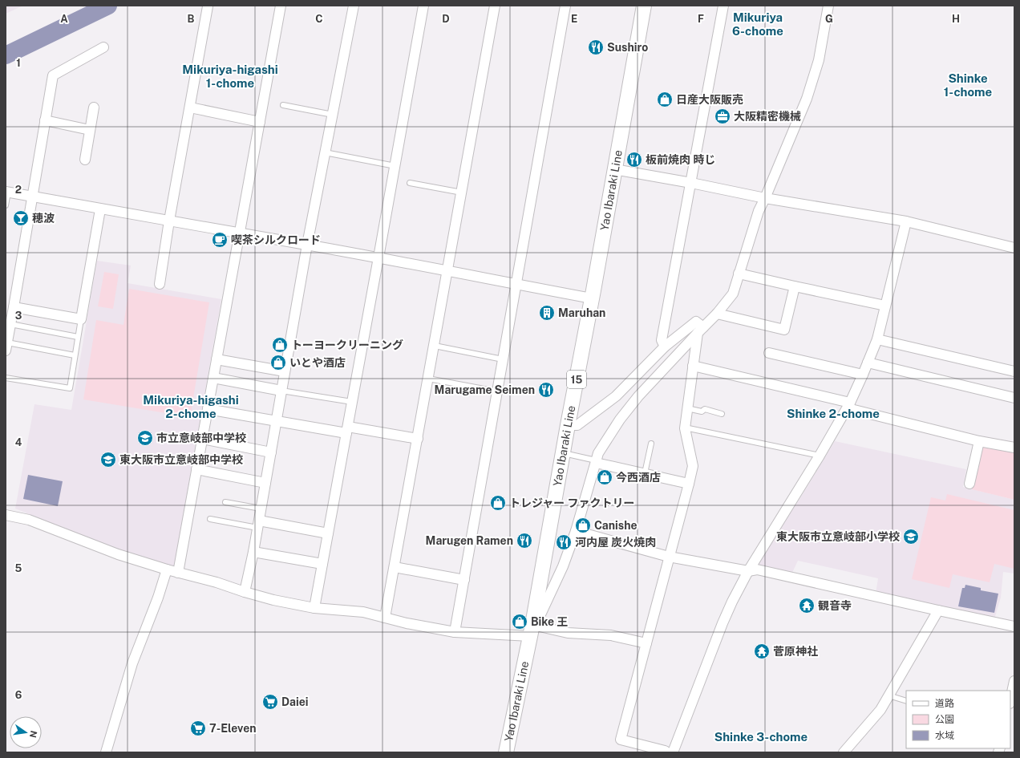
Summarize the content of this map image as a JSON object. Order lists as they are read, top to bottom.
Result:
{
  "streets": {
    "main road": ["Yao Ibaraki Line", "15"]
  },
  "districts": [
    "Mikuriya 6-chome",
    "Mikuriya-higashi 1-chome",
    "Shinke 1-chome",
    "Mikuriya-higashi 2-chome",
    "Shinke 2-chome",
    "Shinke 3-chome"
  ],
  "places": {
    "restaurant": [
      "Sushiro",
      "板前焼肉 時じ",
      "Marugame Seimen",
      "Marugen Ramen",
      "河内屋 炭火焼肉"
    ],
    "shop": [
      "日産大阪販売",
      "トーヨークリーニング",
      "いとや酒店",
      "今西酒店",
      "トレジャー ファクトリー",
      "Canishe",
      "Bike 王"
    ],
    "office": ["大阪精密機械"],
    "bar": ["穂波"],
    "cafe": ["喫茶シルクロード"],
    "building": ["Maruhan"],
    "school or university": ["市立意岐部中学校", "東大阪市立意岐部中学校", "東大阪市立意岐部小学校"],
    "temple": ["観音寺", "菅原神社"],
    "supermarket": ["Daiei", "7-Eleven"]
  },
  "legend": ["道路", "公園", "水域"],
  "north": "right",
  "grid": {
    "columns": [
      "A",
      "B",
      "C",
      "D",
      "E",
      "F",
      "G",
      "H"
    ],
    "rows": [
      "1",
      "2",
      "3",
      "4",
      "5",
      "6"
    ]
  }
}
